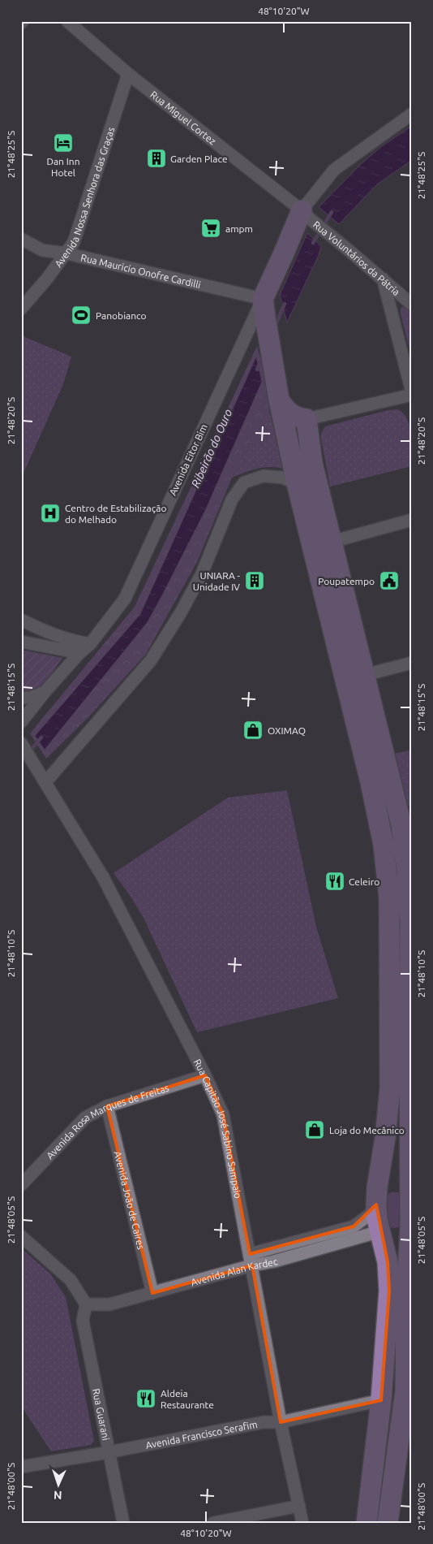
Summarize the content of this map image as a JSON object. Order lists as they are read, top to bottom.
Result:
{
  "streets": {
    "street": [
      "Rua Miguel Cortez",
      "Avenida Nossa Senhora das Graças",
      "Rua Voluntários da Pátria",
      "Rua Mauricio Onofre Cardilli",
      "Avenida Eitor Bim",
      "Avenida Rosa Marques de Freitas",
      "Rua Capitão José Sabino Sampaio",
      "Avenida João de Caires",
      "Avenida Alan Kardec",
      "Rua Guarani",
      "Avenida Francisco Serafim"
    ]
  },
  "crossings": [
    ["Rua Miguel Cortez", "Avenida Nossa Senhora das Graças"],
    ["Rua Miguel Cortez", "Rua Voluntários da Pátria"],
    ["Avenida Nossa Senhora das Graças", "Rua Mauricio Onofre Cardilli"],
    ["Rua Mauricio Onofre Cardilli", "Avenida Eitor Bim"],
    ["Avenida Rosa Marques de Freitas", "Rua Capitão José Sabino Sampaio"],
    ["Avenida Rosa Marques de Freitas", "Avenida João de Caires"],
    ["Rua Capitão José Sabino Sampaio", "Avenida Alan Kardec"],
    ["Rua Capitão José Sabino Sampaio", "Avenida Francisco Serafim"],
    ["Avenida João de Caires", "Avenida Alan Kardec"],
    ["Avenida Alan Kardec", "Rua Guarani"],
    ["Rua Guarani", "Avenida Francisco Serafim"]
  ],
  "water": ["Ribeirão do Ouro"],
  "places": {
    "hotel": ["Dan Inn Hotel"],
    "building": ["Garden Place", "UNIARA - Unidade IV"],
    "supermarket": ["ampm"],
    "sports": ["Panobianco"],
    "hospital": ["Centro de Estabilização do Melhado"],
    "public building": ["Poupatempo"],
    "shop": ["OXIMAQ", "Loja do Mecânico"],
    "restaurant": ["Celeiro", "Aldeia Restaurante"]
  },
  "north": "bottom",
  "coordinates": [
    "48°10'20\"W",
    "21°48'25\"S",
    "21°48'20\"S",
    "21°48'15\"S",
    "21°48'10\"S",
    "21°48'05\"S",
    "21°48'00\"S"
  ]
}
